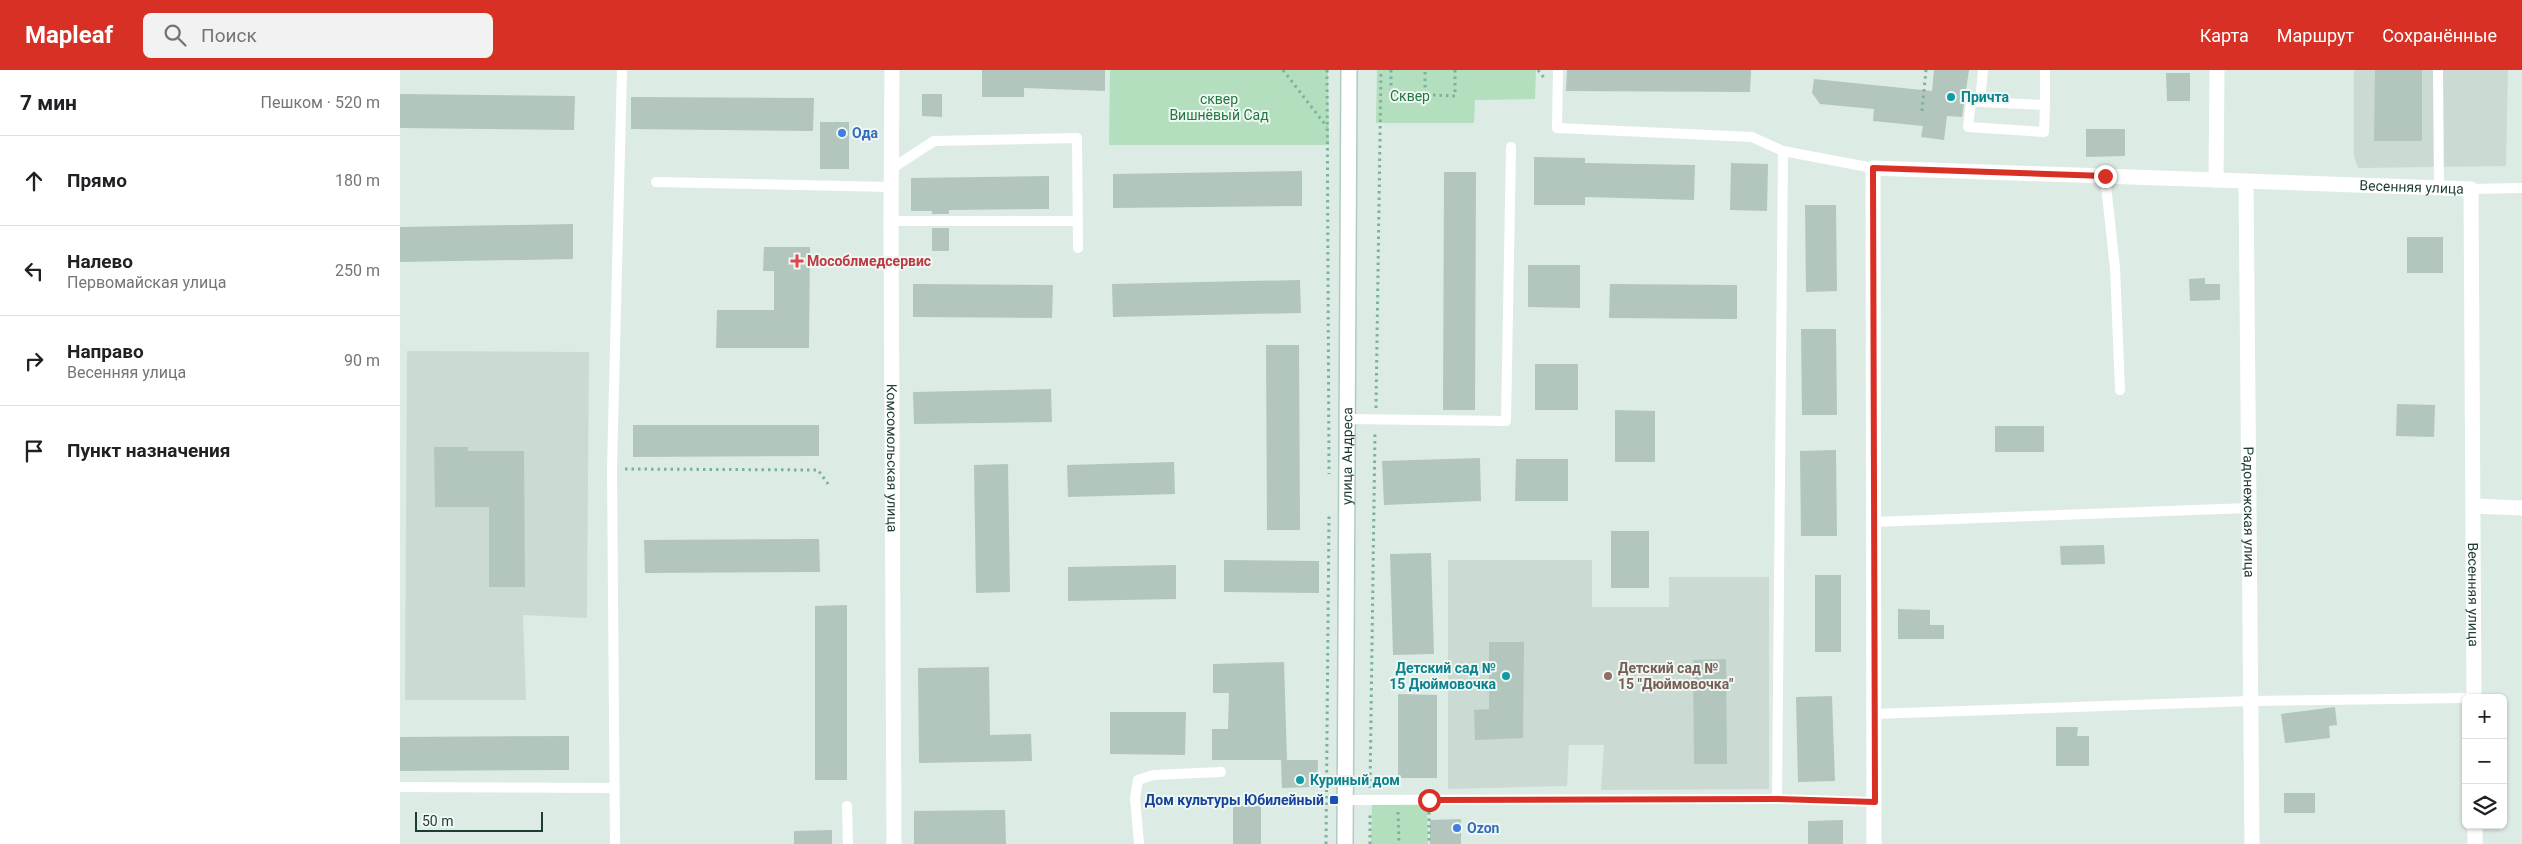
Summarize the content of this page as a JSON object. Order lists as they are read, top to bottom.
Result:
{
  "streets": {
    "street": [
      "Весенняя улица",
      "Комсомольская улица",
      "улица Андреса",
      "Радонежская улица"
    ]
  },
  "crossings": [
    ["Весенняя улица", "Радонежская улица"]
  ],
  "parks": ["Сквер", "сквер Вишнёвый Сад"],
  "places": {
    "other": [
      "Причта",
      "Ода",
      "Детский сад № 15 Дюймовочка",
      "Детский сад № 15 \"Дюймовочка\"",
      "Куриный дом",
      "Ozon"
    ],
    "health": ["Мособлмедсервис"],
    "transit": ["Дом культуры Юбилейный"]
  },
  "scale_bar": "50 m",
  "page": {
    "header": "Mapleaf",
    "search": "Поиск",
    "nav": ["Карта", "Маршрут", "Сохранённые"],
    "heading": ["7 мин", "Пешком · 520 m"],
    "list": [
      ["Прямо", "180 m"],
      ["Налево", "Первомайская улица", "250 m"],
      ["Направо", "Весенняя улица", "90 m"],
      "Пункт назначения"
    ],
    "map_buttons": ["+", "−"],
    "scale": "50 m"
  }
}
